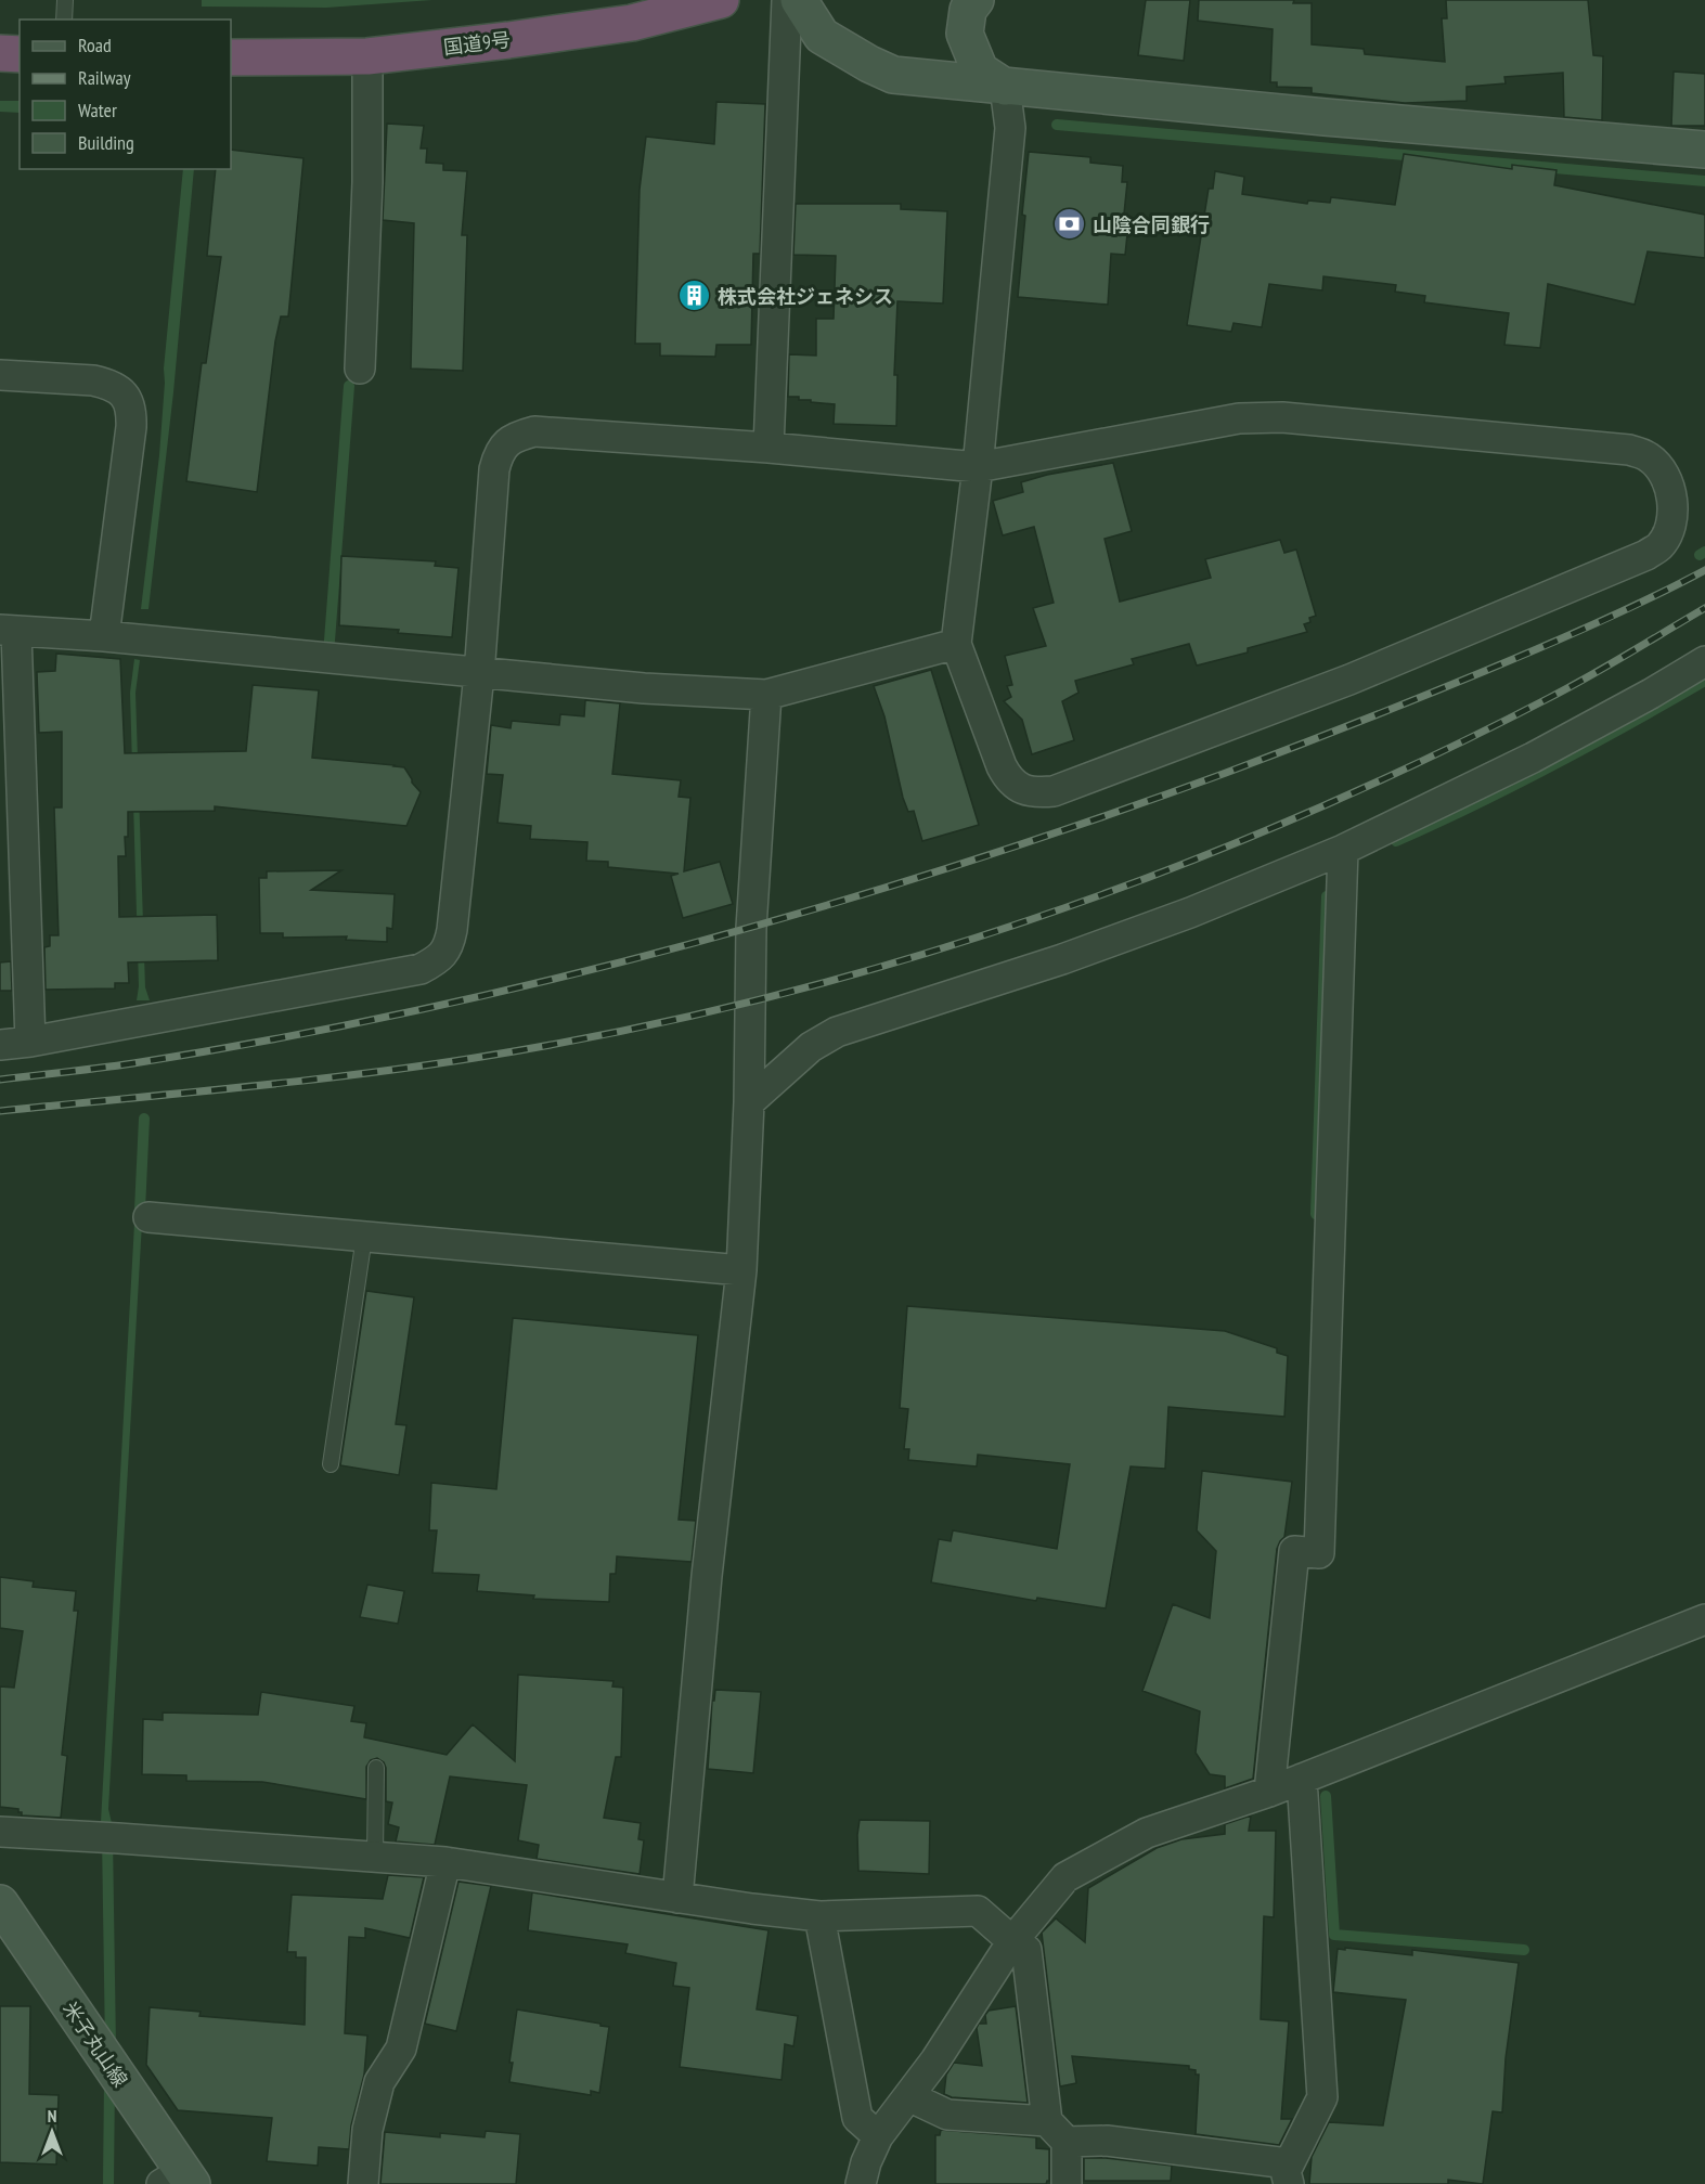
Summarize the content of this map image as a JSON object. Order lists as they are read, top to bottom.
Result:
{
  "streets": {
    "highway": ["国道9号"],
    "street": ["米子丸山線"]
  },
  "places": {
    "bank": ["山陰合同銀行"],
    "building": ["株式会社ジェネシス"]
  },
  "legend": [
    "Road",
    "Railway",
    "Water",
    "Building"
  ],
  "north": "top"
}
